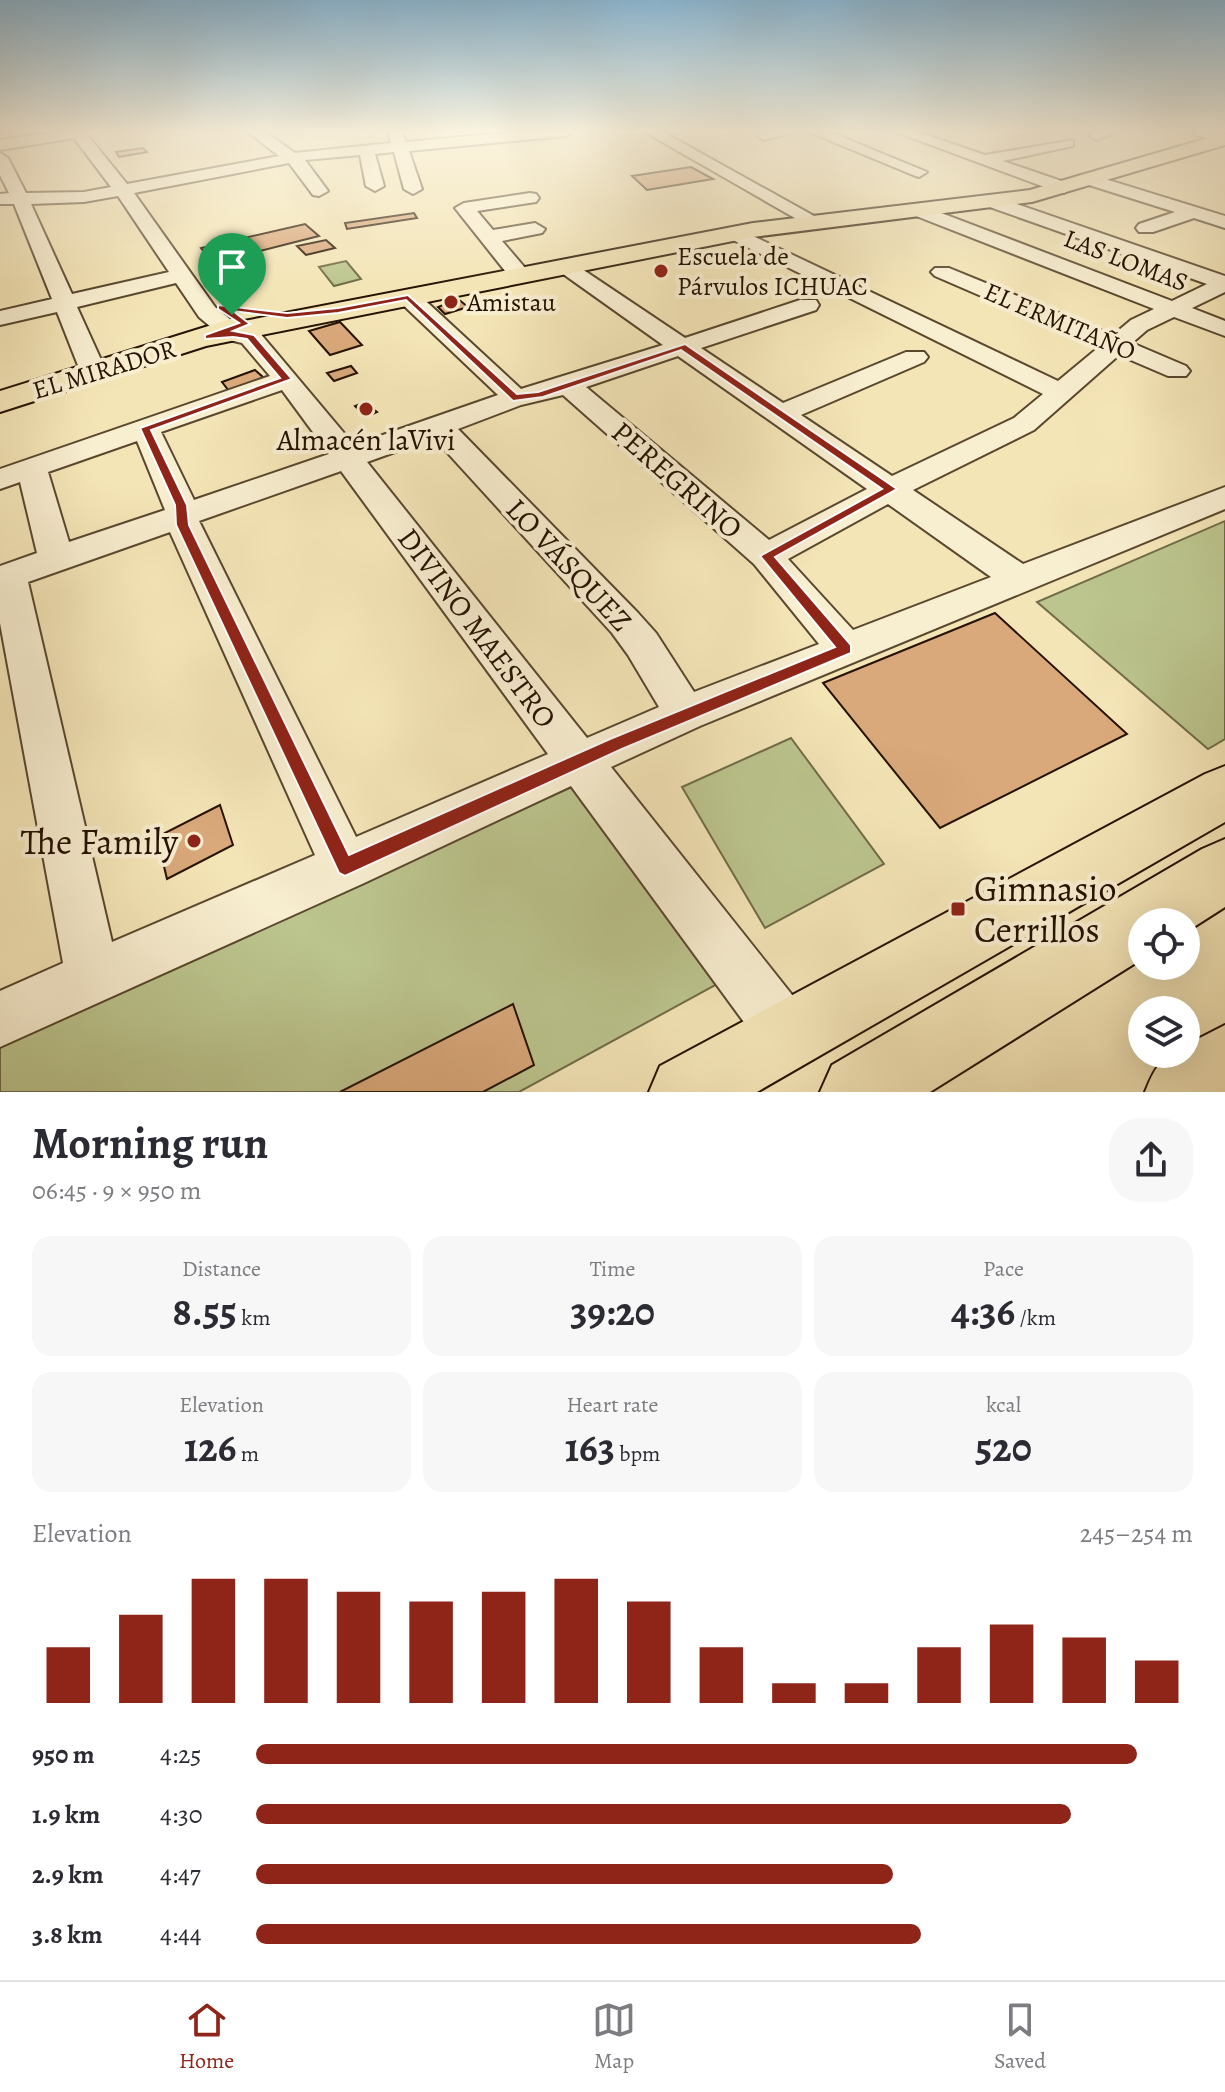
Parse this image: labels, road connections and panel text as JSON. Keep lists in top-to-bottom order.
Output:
{
  "streets": {
    "main road": ["EL MIRADOR"],
    "street": [
      "LAS LOMAS",
      "EL ERMITAÑO",
      "PEREGRINO",
      "LO VÁSQUEZ",
      "DIVINO MAESTRO"
    ]
  },
  "crossings": [
    ["LAS LOMAS", "EL MIRADOR"],
    ["EL MIRADOR", "DIVINO MAESTRO"]
  ],
  "places": {
    "other": [
      "Escuela de Párvulos ICHUAC",
      "Amistau",
      "Almacén laVivi",
      "The Family"
    ],
    "transit": ["Gimnasio Cerrillos"]
  },
  "page": {
    "heading": ["Morning run", "06:45 · 9 × 950 m"],
    "stats": [
      ["Distance", "8.55 km"],
      ["Time", "39:20"],
      ["Pace", "4:36 /km"],
      ["Elevation", "126 m"],
      ["Heart rate", "163 bpm"],
      ["kcal", "520"]
    ],
    "chart": ["Elevation", "245–254 m"],
    "list": [
      {
        "name": "950 m",
        "note": "4:25"
      },
      {
        "name": "1.9 km",
        "note": "4:30"
      },
      {
        "name": "2.9 km",
        "note": "4:47"
      },
      {
        "name": "3.8 km",
        "note": "4:44"
      }
    ],
    "tabs": ["Home", "Map", "Saved"]
  }
}
